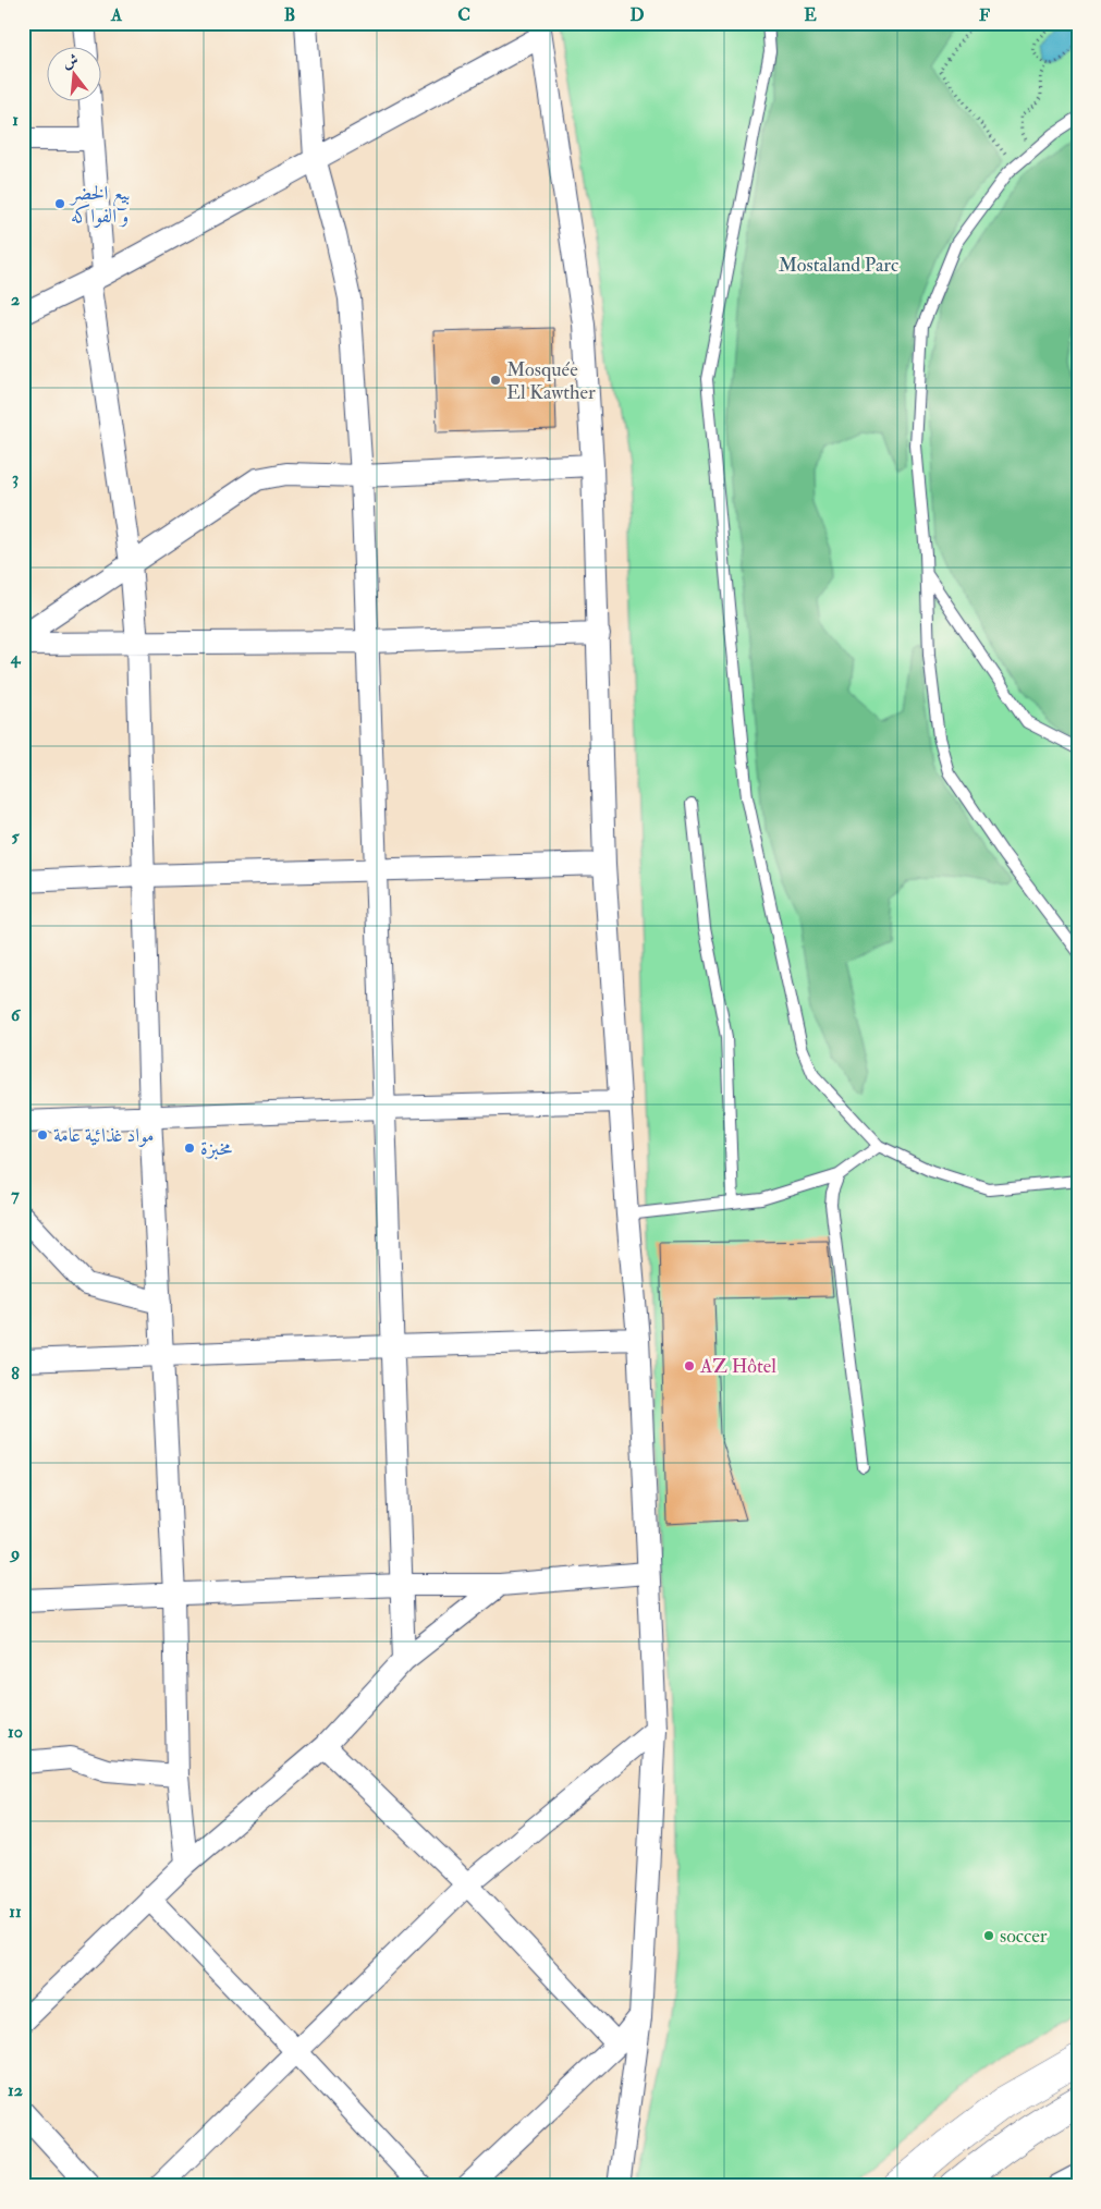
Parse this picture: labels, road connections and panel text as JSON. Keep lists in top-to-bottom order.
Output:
{
  "parks": ["Mostaland Parc"],
  "places": [
    "بيع الخضر و الفواكه",
    "Mosquée El Kawther",
    "مواد غذائية عامة",
    "مخبزة",
    "AZ Hôtel",
    "soccer"
  ],
  "north": "top",
  "grid": {
    "columns": [
      "A",
      "B",
      "C",
      "D",
      "E",
      "F"
    ],
    "rows": [
      "1",
      "2",
      "3",
      "4",
      "5",
      "6",
      "7",
      "8",
      "9",
      "10",
      "11",
      "12"
    ]
  }
}
